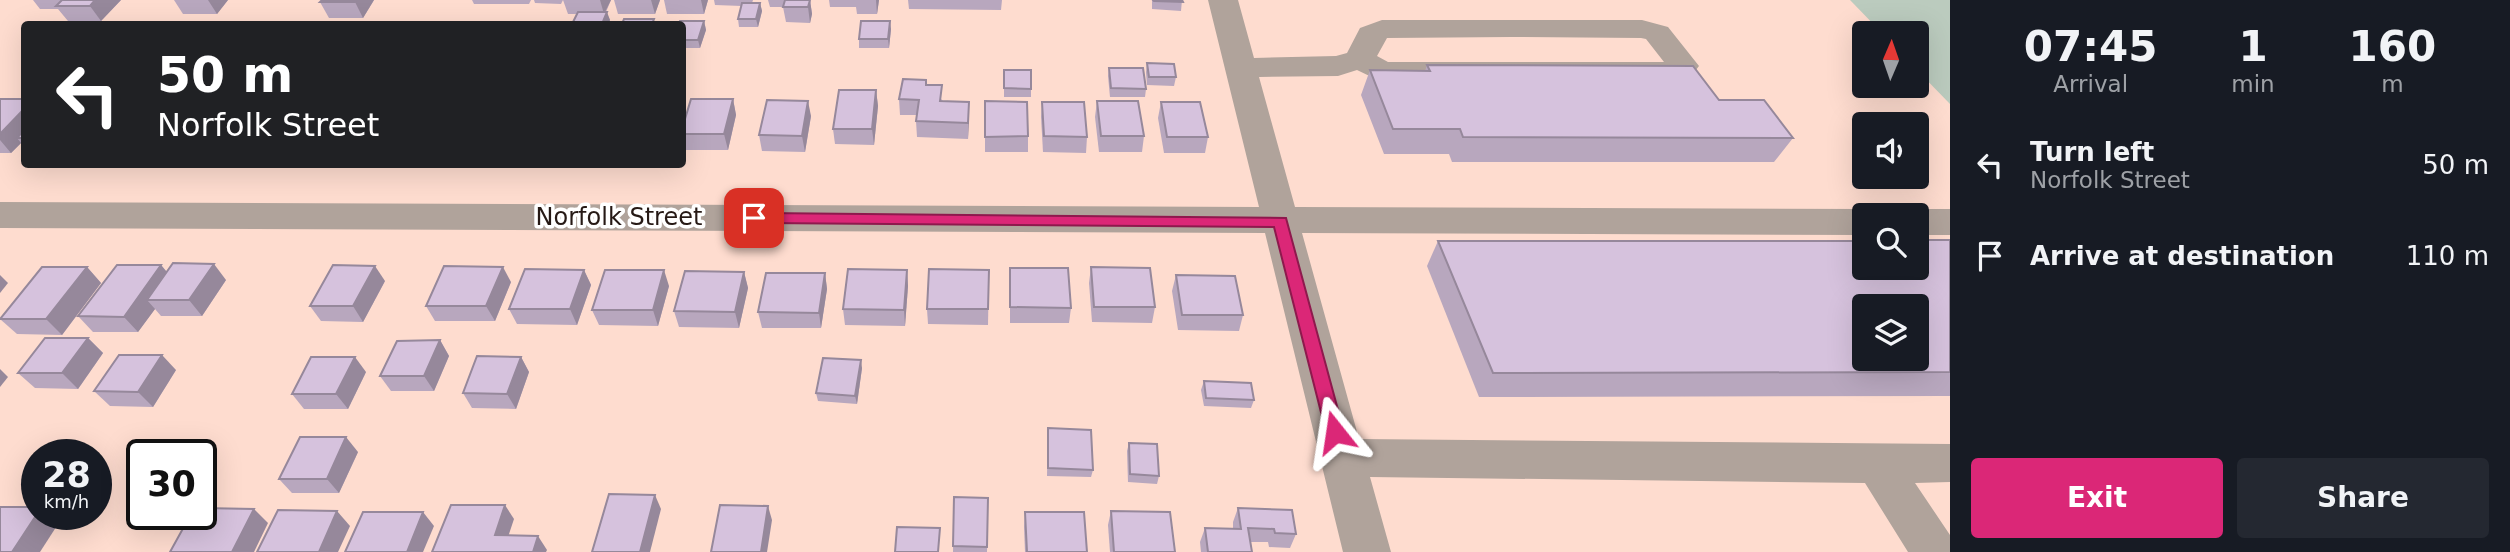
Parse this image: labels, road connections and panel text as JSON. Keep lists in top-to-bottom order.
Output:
{
  "streets": {
    "street": ["Norfolk Street"]
  },
  "north": "top",
  "page": {
    "eta": [
      "07:45",
      "Arrival",
      "1",
      "min",
      "160",
      "m"
    ],
    "turn": ["50 m", "Norfolk Street"],
    "list": [
      {
        "name": "Turn left",
        "note": "Norfolk Street",
        "value": "50 m"
      },
      {
        "name": "Arrive at destination",
        "value": "110 m"
      }
    ],
    "speed": "28 km/h",
    "limit": "30",
    "buttons": ["Exit", "Share"]
  }
}
